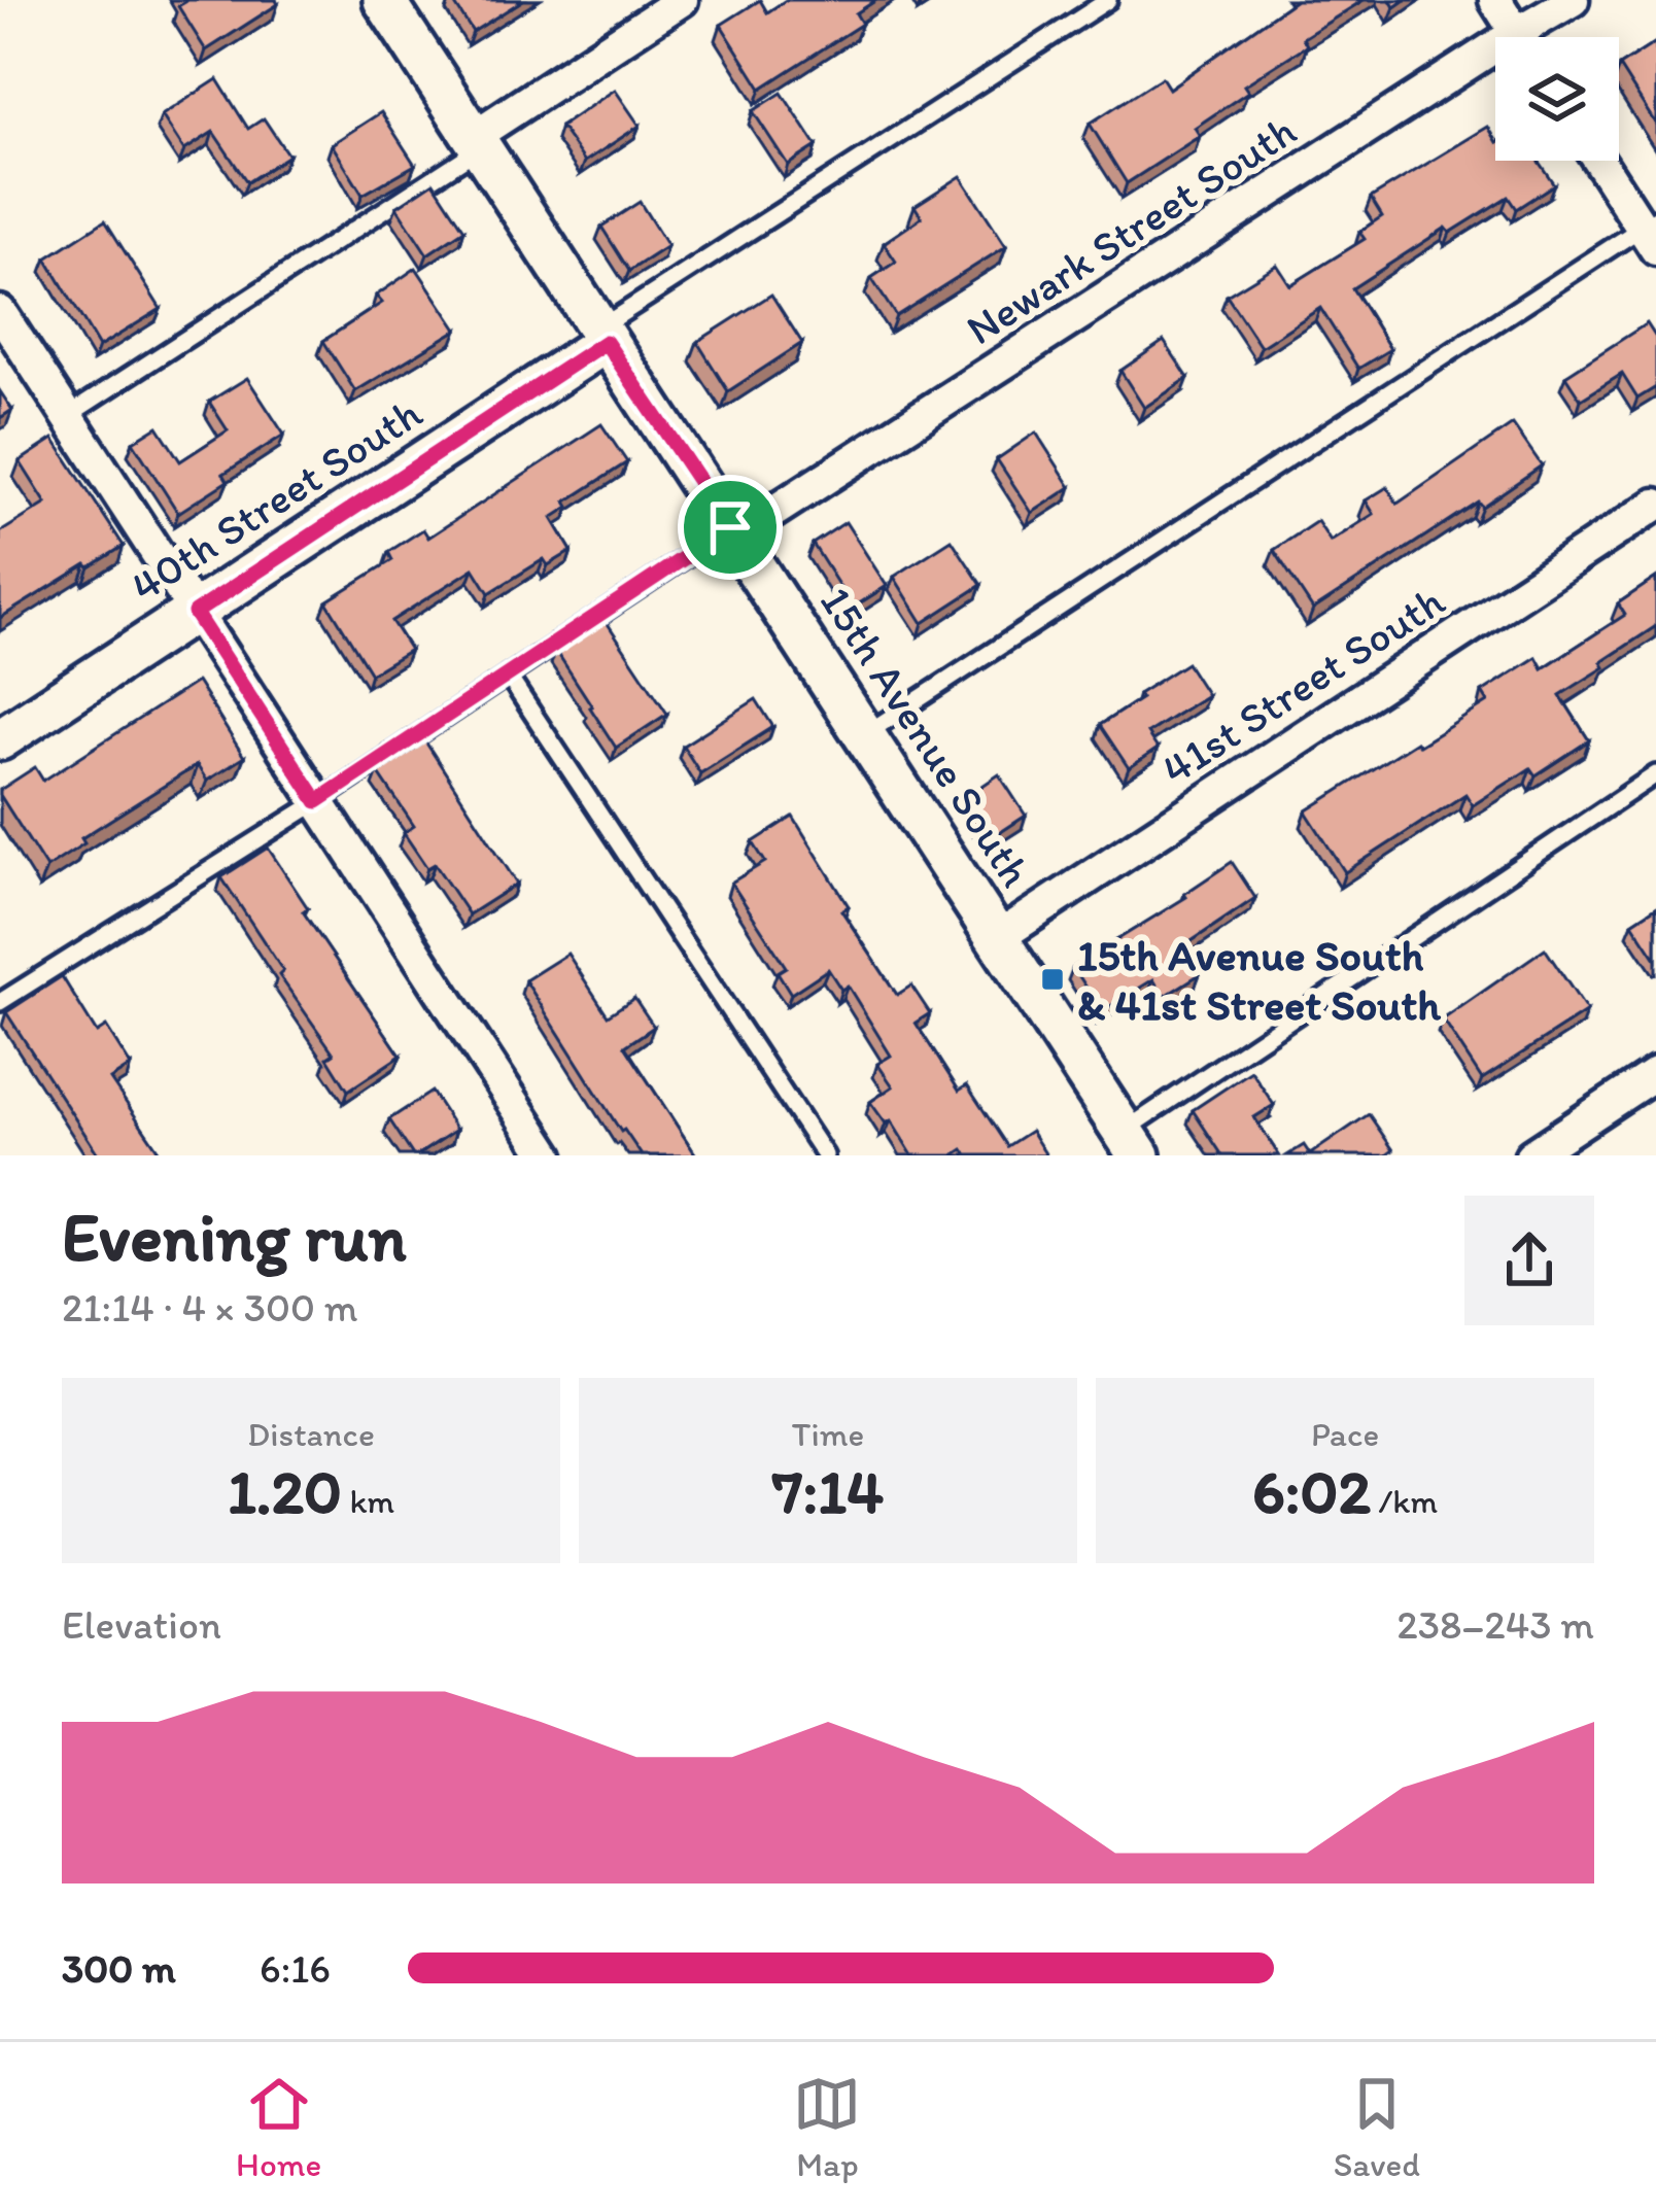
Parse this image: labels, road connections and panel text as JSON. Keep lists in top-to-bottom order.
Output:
{
  "streets": {
    "street": [
      "Newark Street South",
      "40th Street South",
      "41st Street South",
      "15th Avenue South"
    ]
  },
  "crossings": [
    ["Newark Street South", "15th Avenue South"],
    ["40th Street South", "15th Avenue South"],
    ["41st Street South", "15th Avenue South"]
  ],
  "places": {
    "transit": ["15th Avenue South & 41st Street South"]
  },
  "page": {
    "heading": ["Evening run", "21:14 · 4 × 300 m"],
    "stats": [
      ["Distance", "1.20 km"],
      ["Time", "7:14"],
      ["Pace", "6:02 /km"]
    ],
    "chart": ["Elevation", "238–243 m"],
    "list": [
      {
        "name": "300 m",
        "note": "6:16"
      }
    ],
    "tabs": ["Home", "Map", "Saved"]
  }
}
